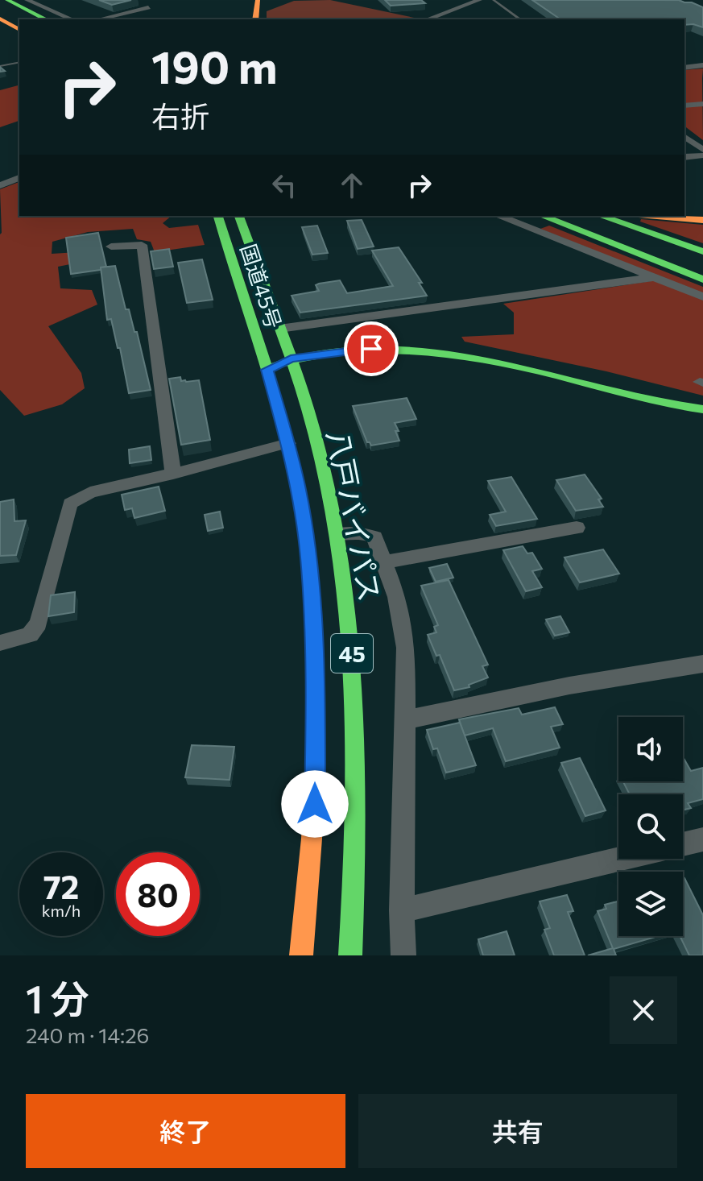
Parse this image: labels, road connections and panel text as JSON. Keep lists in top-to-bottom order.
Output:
{
  "streets": {
    "main road": ["国道45号", "八戸バイパス", "45"]
  },
  "crossings": [
    ["国道45号", "八戸バイパス"]
  ],
  "page": {
    "turn": ["190 m", "右折"],
    "speed": "72 km/h",
    "limit": "80",
    "heading": ["1 分", "240 m · 14:26"],
    "buttons": ["終了", "共有"]
  }
}
